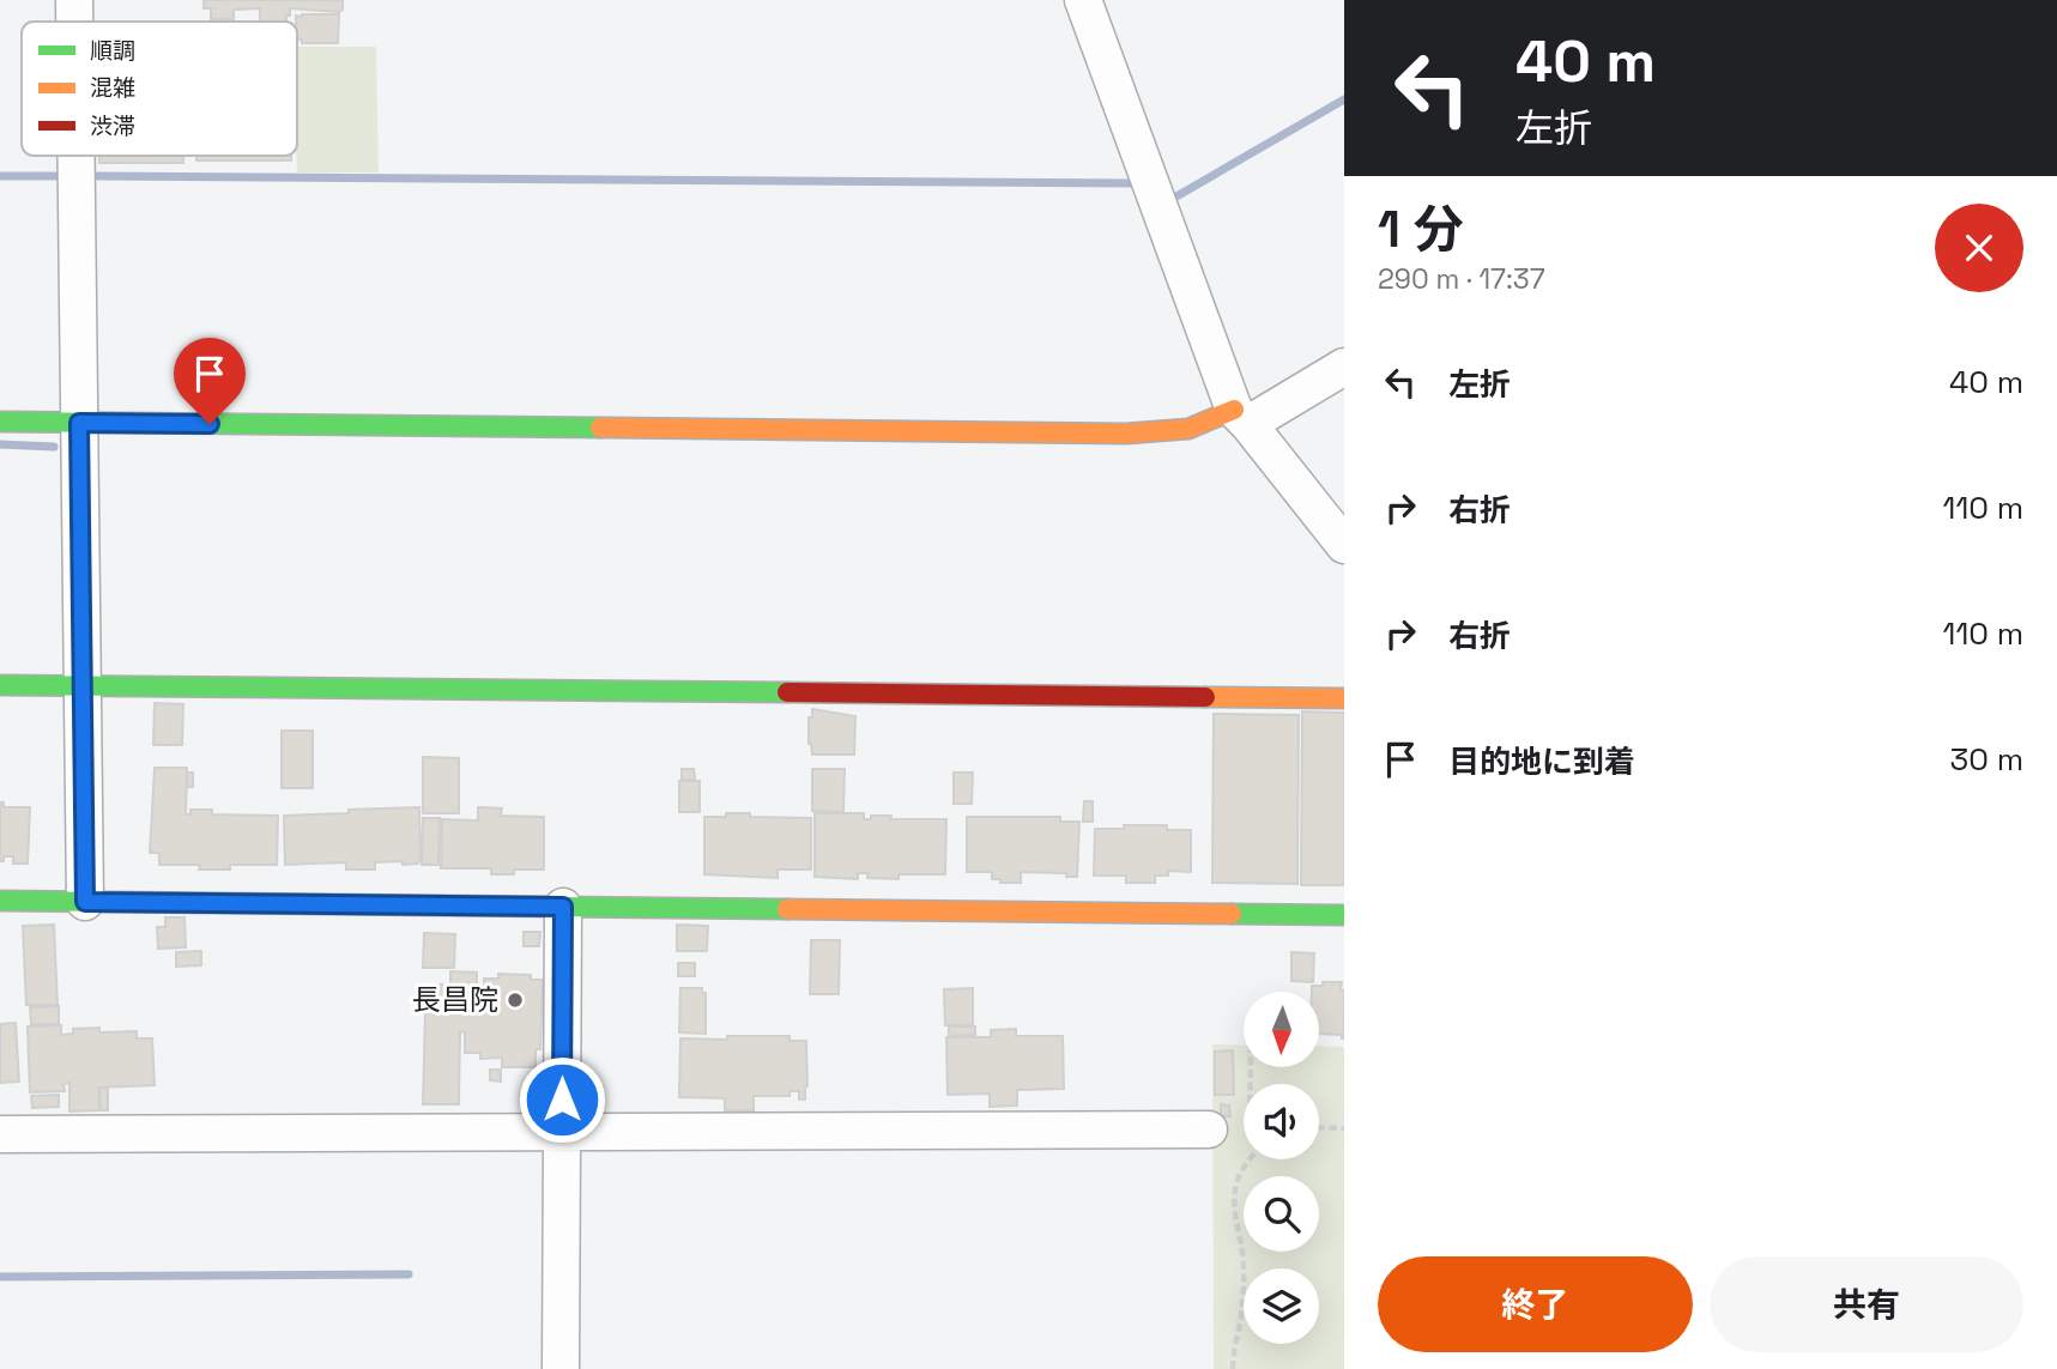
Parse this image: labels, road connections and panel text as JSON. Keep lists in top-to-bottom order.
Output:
{
  "places": ["長昌院"],
  "legend": ["順調", "混雑", "渋滞"],
  "north": "bottom",
  "page": {
    "turn": ["40 m", "左折"],
    "heading": ["1 分", "290 m · 17:37"],
    "list": [
      {
        "name": "左折",
        "value": "40 m"
      },
      {
        "name": "右折",
        "value": "110 m"
      },
      {
        "name": "右折",
        "value": "110 m"
      },
      {
        "name": "目的地に到着",
        "value": "30 m"
      }
    ],
    "buttons": ["終了", "共有"]
  }
}
